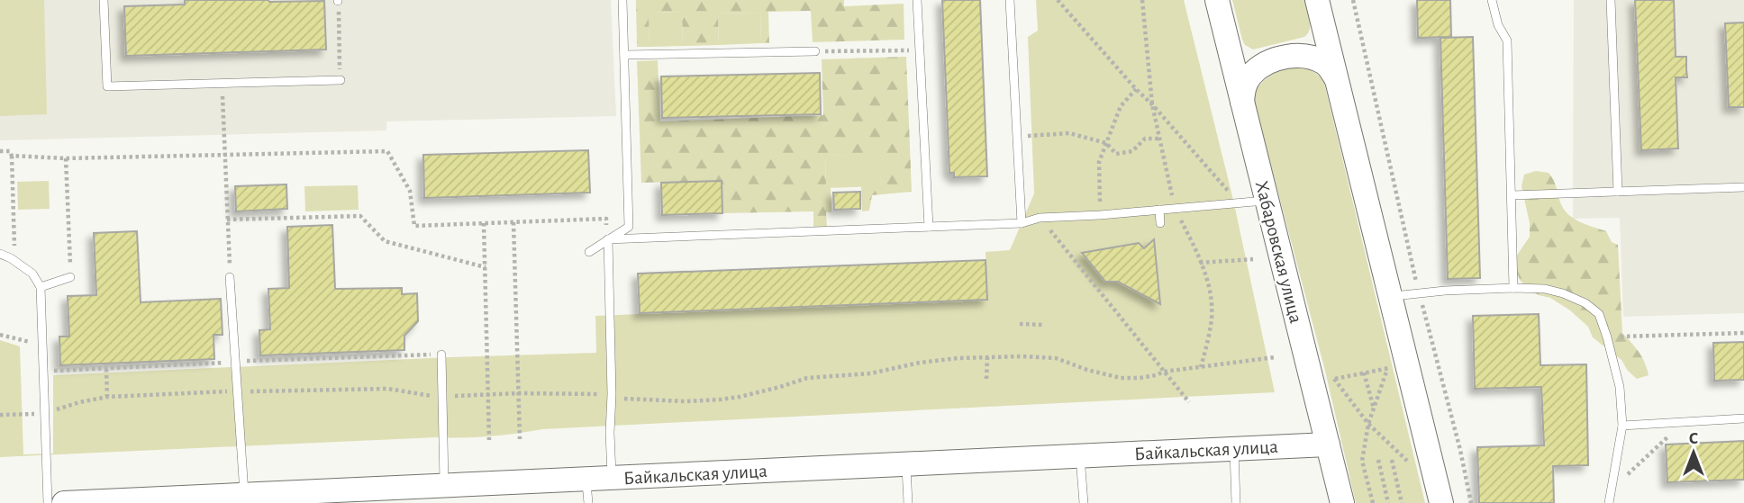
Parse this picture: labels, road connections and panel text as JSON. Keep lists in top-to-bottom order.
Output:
{
  "streets": {
    "street": ["Хабаровская улица", "Байкальская улица"]
  },
  "crossings": [
    ["Хабаровская улица", "Байкальская улица"]
  ],
  "north": "top"
}
